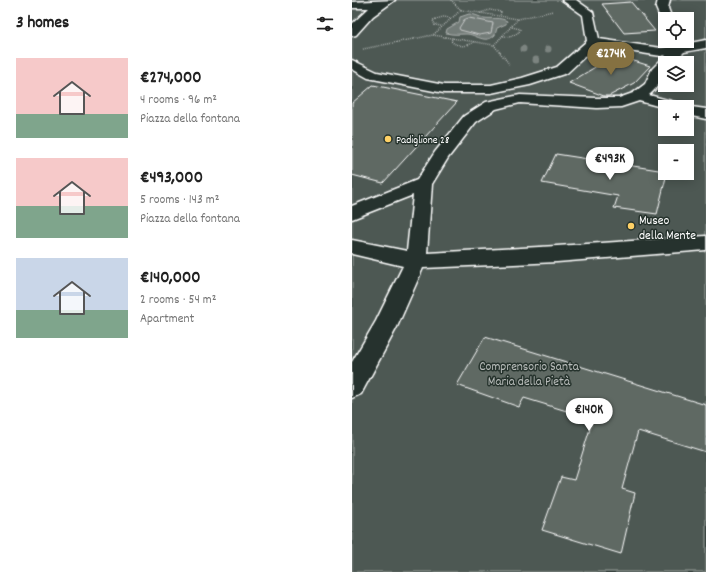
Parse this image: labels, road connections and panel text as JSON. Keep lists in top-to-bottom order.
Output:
{
  "parks": ["Comprensorio Santa Maria della Pietà"],
  "places": ["Padiglione 28", "Museo della Mente"],
  "page": {
    "heading": "3 homes",
    "map_buttons": ["+", "−"],
    "price": ["€274K", "€493K", "€140K"],
    "list": [
      {
        "name": "€274,000",
        "note": "4 rooms · 96 m² · Piazza della fontana"
      },
      {
        "name": "€493,000",
        "note": "5 rooms · 143 m² · Piazza della fontana"
      },
      {
        "name": "€140,000",
        "note": "2 rooms · 54 m² · Apartment"
      }
    ]
  }
}
